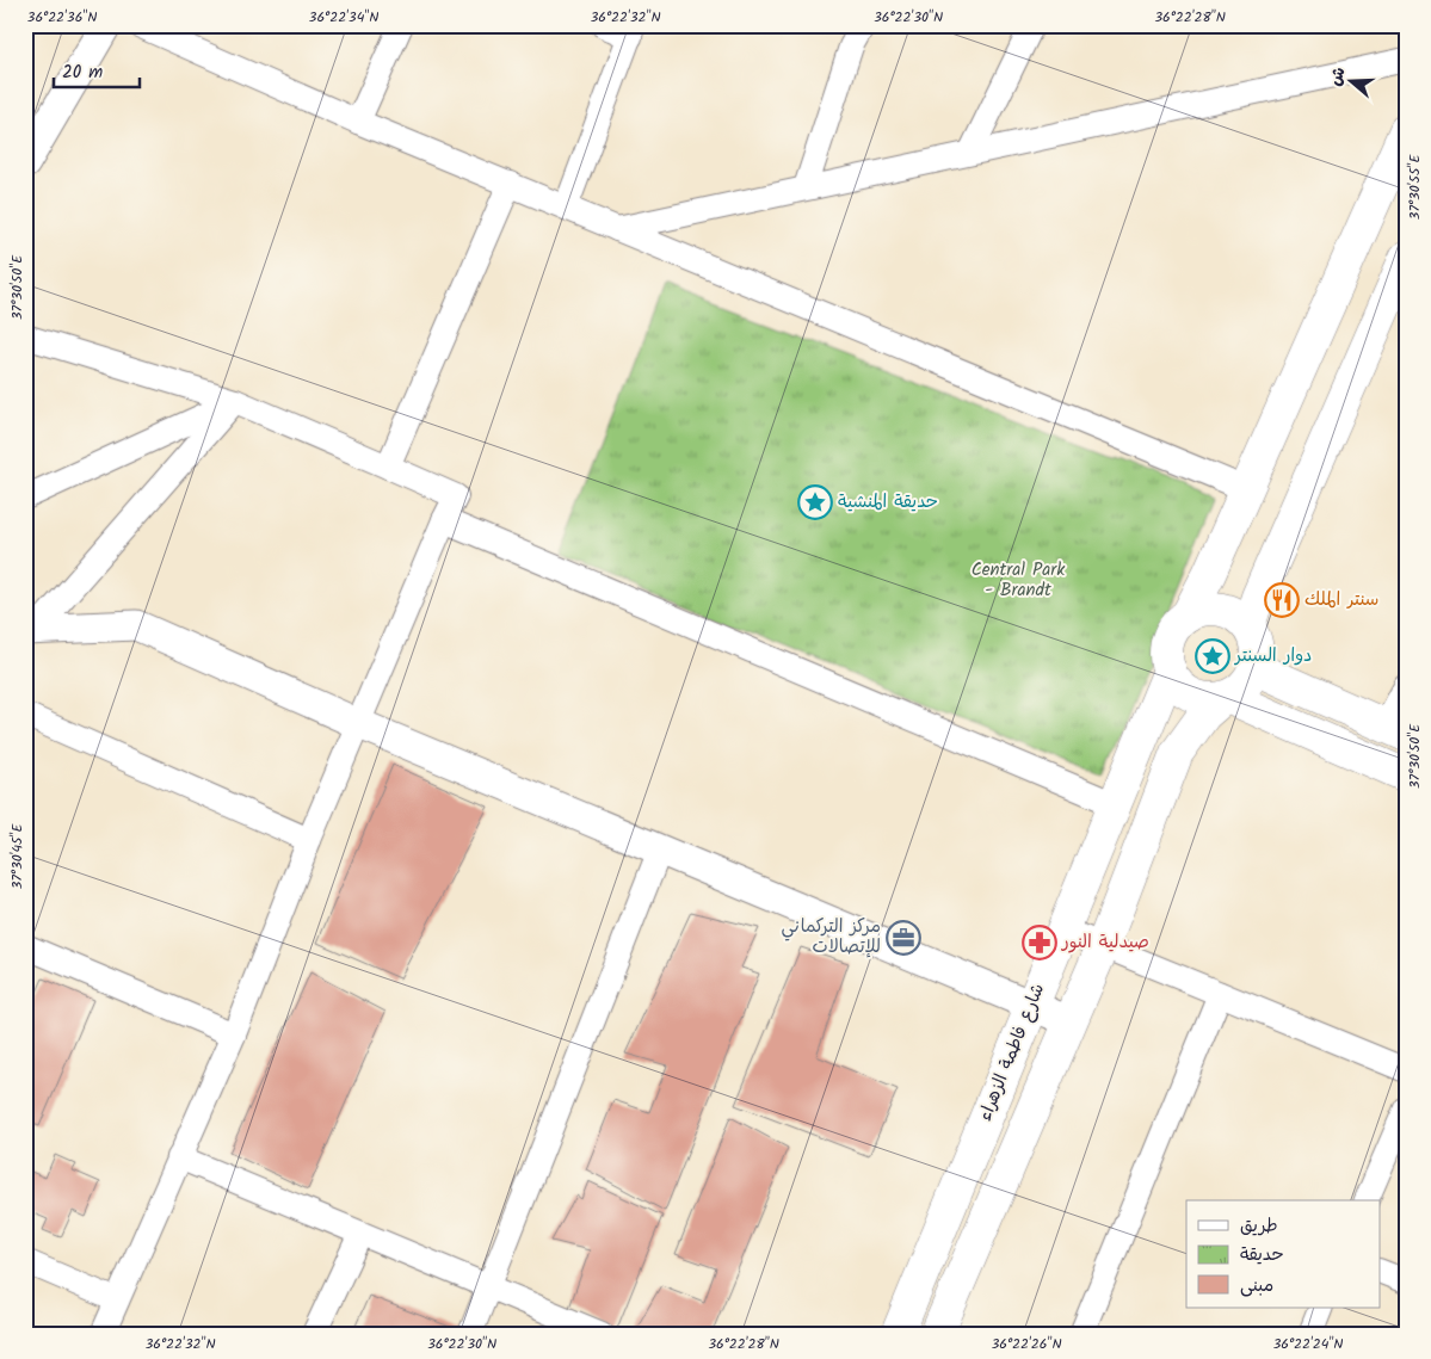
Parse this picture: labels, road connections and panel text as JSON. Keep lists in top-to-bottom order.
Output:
{
  "streets": {
    "main road": ["شارع فاطمة الزهراء"]
  },
  "parks": ["Central Park - Brandt"],
  "places": {
    "place": ["حديقة المنشية", "دوار السنتر"],
    "restaurant": ["سنتر الملك"],
    "office": ["مركز التركماني للإتصالات"],
    "pharmacy": ["صيدلية النور"]
  },
  "legend": ["طريق", "حديقة", "مبنى"],
  "scale_bar": "20 m",
  "north": "left",
  "coordinates": [
    "36°22'36\"N",
    "36°22'34\"N",
    "36°22'32\"N",
    "36°22'30\"N",
    "36°22'28\"N",
    "37°30'55\"E",
    "37°30'50\"E",
    "37°30'45\"E",
    "36°22'26\"N",
    "36°22'24\"N"
  ]
}
